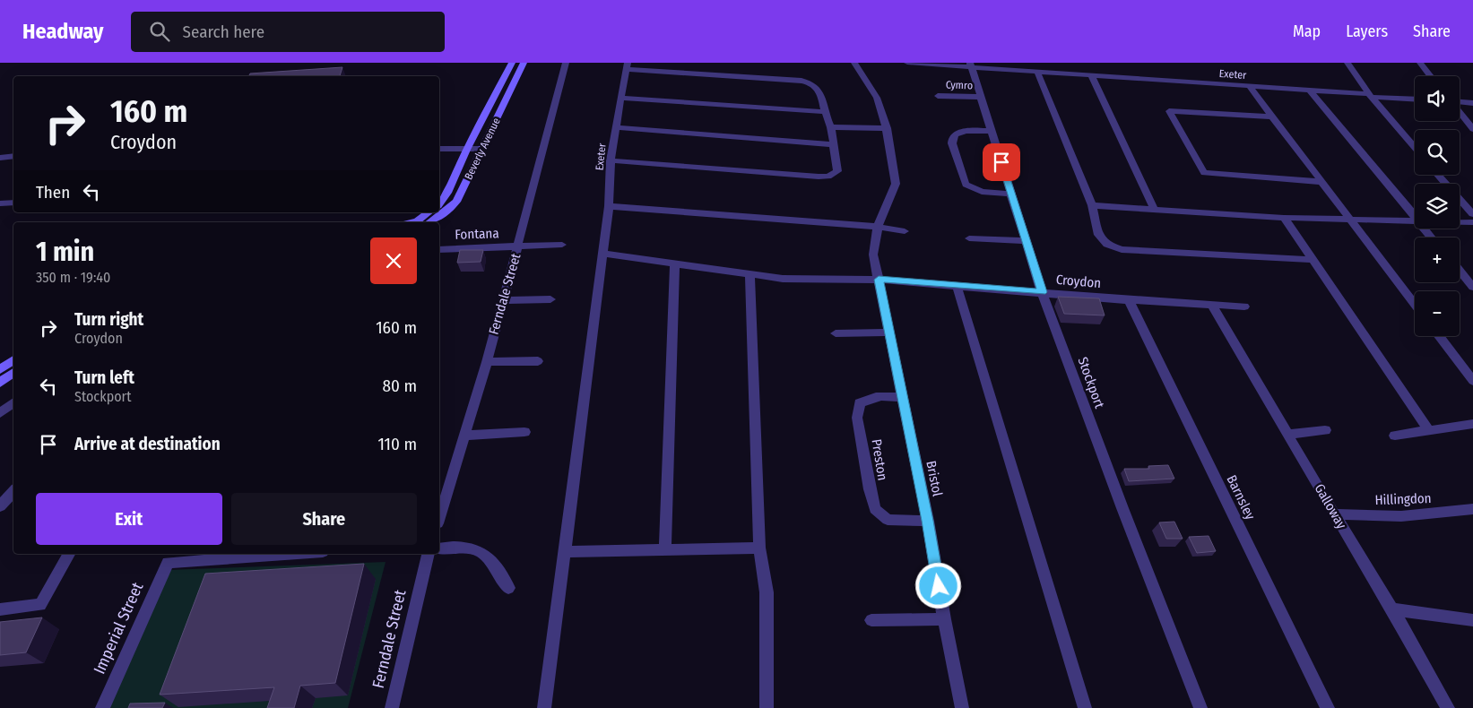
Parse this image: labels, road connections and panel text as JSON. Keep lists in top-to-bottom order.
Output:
{
  "streets": {
    "street": [
      "Exeter",
      "Cymro",
      "Beverly Avenue",
      "Fontana",
      "Croydon",
      "Ferndale Street",
      "Stockport",
      "Preston",
      "Bristol",
      "Barnsley",
      "Hillingdon",
      "Galloway",
      "Imperial Street"
    ]
  },
  "crossings": [
    ["Exeter", "Croydon"],
    ["Exeter", "Stockport"],
    ["Cymro", "Stockport"],
    ["Fontana", "Ferndale Street"],
    ["Croydon", "Stockport"],
    ["Croydon", "Bristol"],
    ["Croydon", "Barnsley"],
    ["Croydon", "Galloway"],
    ["Preston", "Bristol"],
    ["Hillingdon", "Galloway"]
  ],
  "page": {
    "header": "Headway",
    "search": "Search here",
    "nav": ["Map", "Layers", "Share"],
    "map_buttons": ["+", "−"],
    "turn": ["160 m", "Croydon"],
    "then": "Then",
    "heading": ["1 min", "350 m · 19:40"],
    "list": [
      {
        "name": "Turn right",
        "note": "Croydon",
        "value": "160 m"
      },
      {
        "name": "Turn left",
        "note": "Stockport",
        "value": "80 m"
      },
      {
        "name": "Arrive at destination",
        "value": "110 m"
      }
    ],
    "buttons": ["Exit", "Share"]
  }
}
